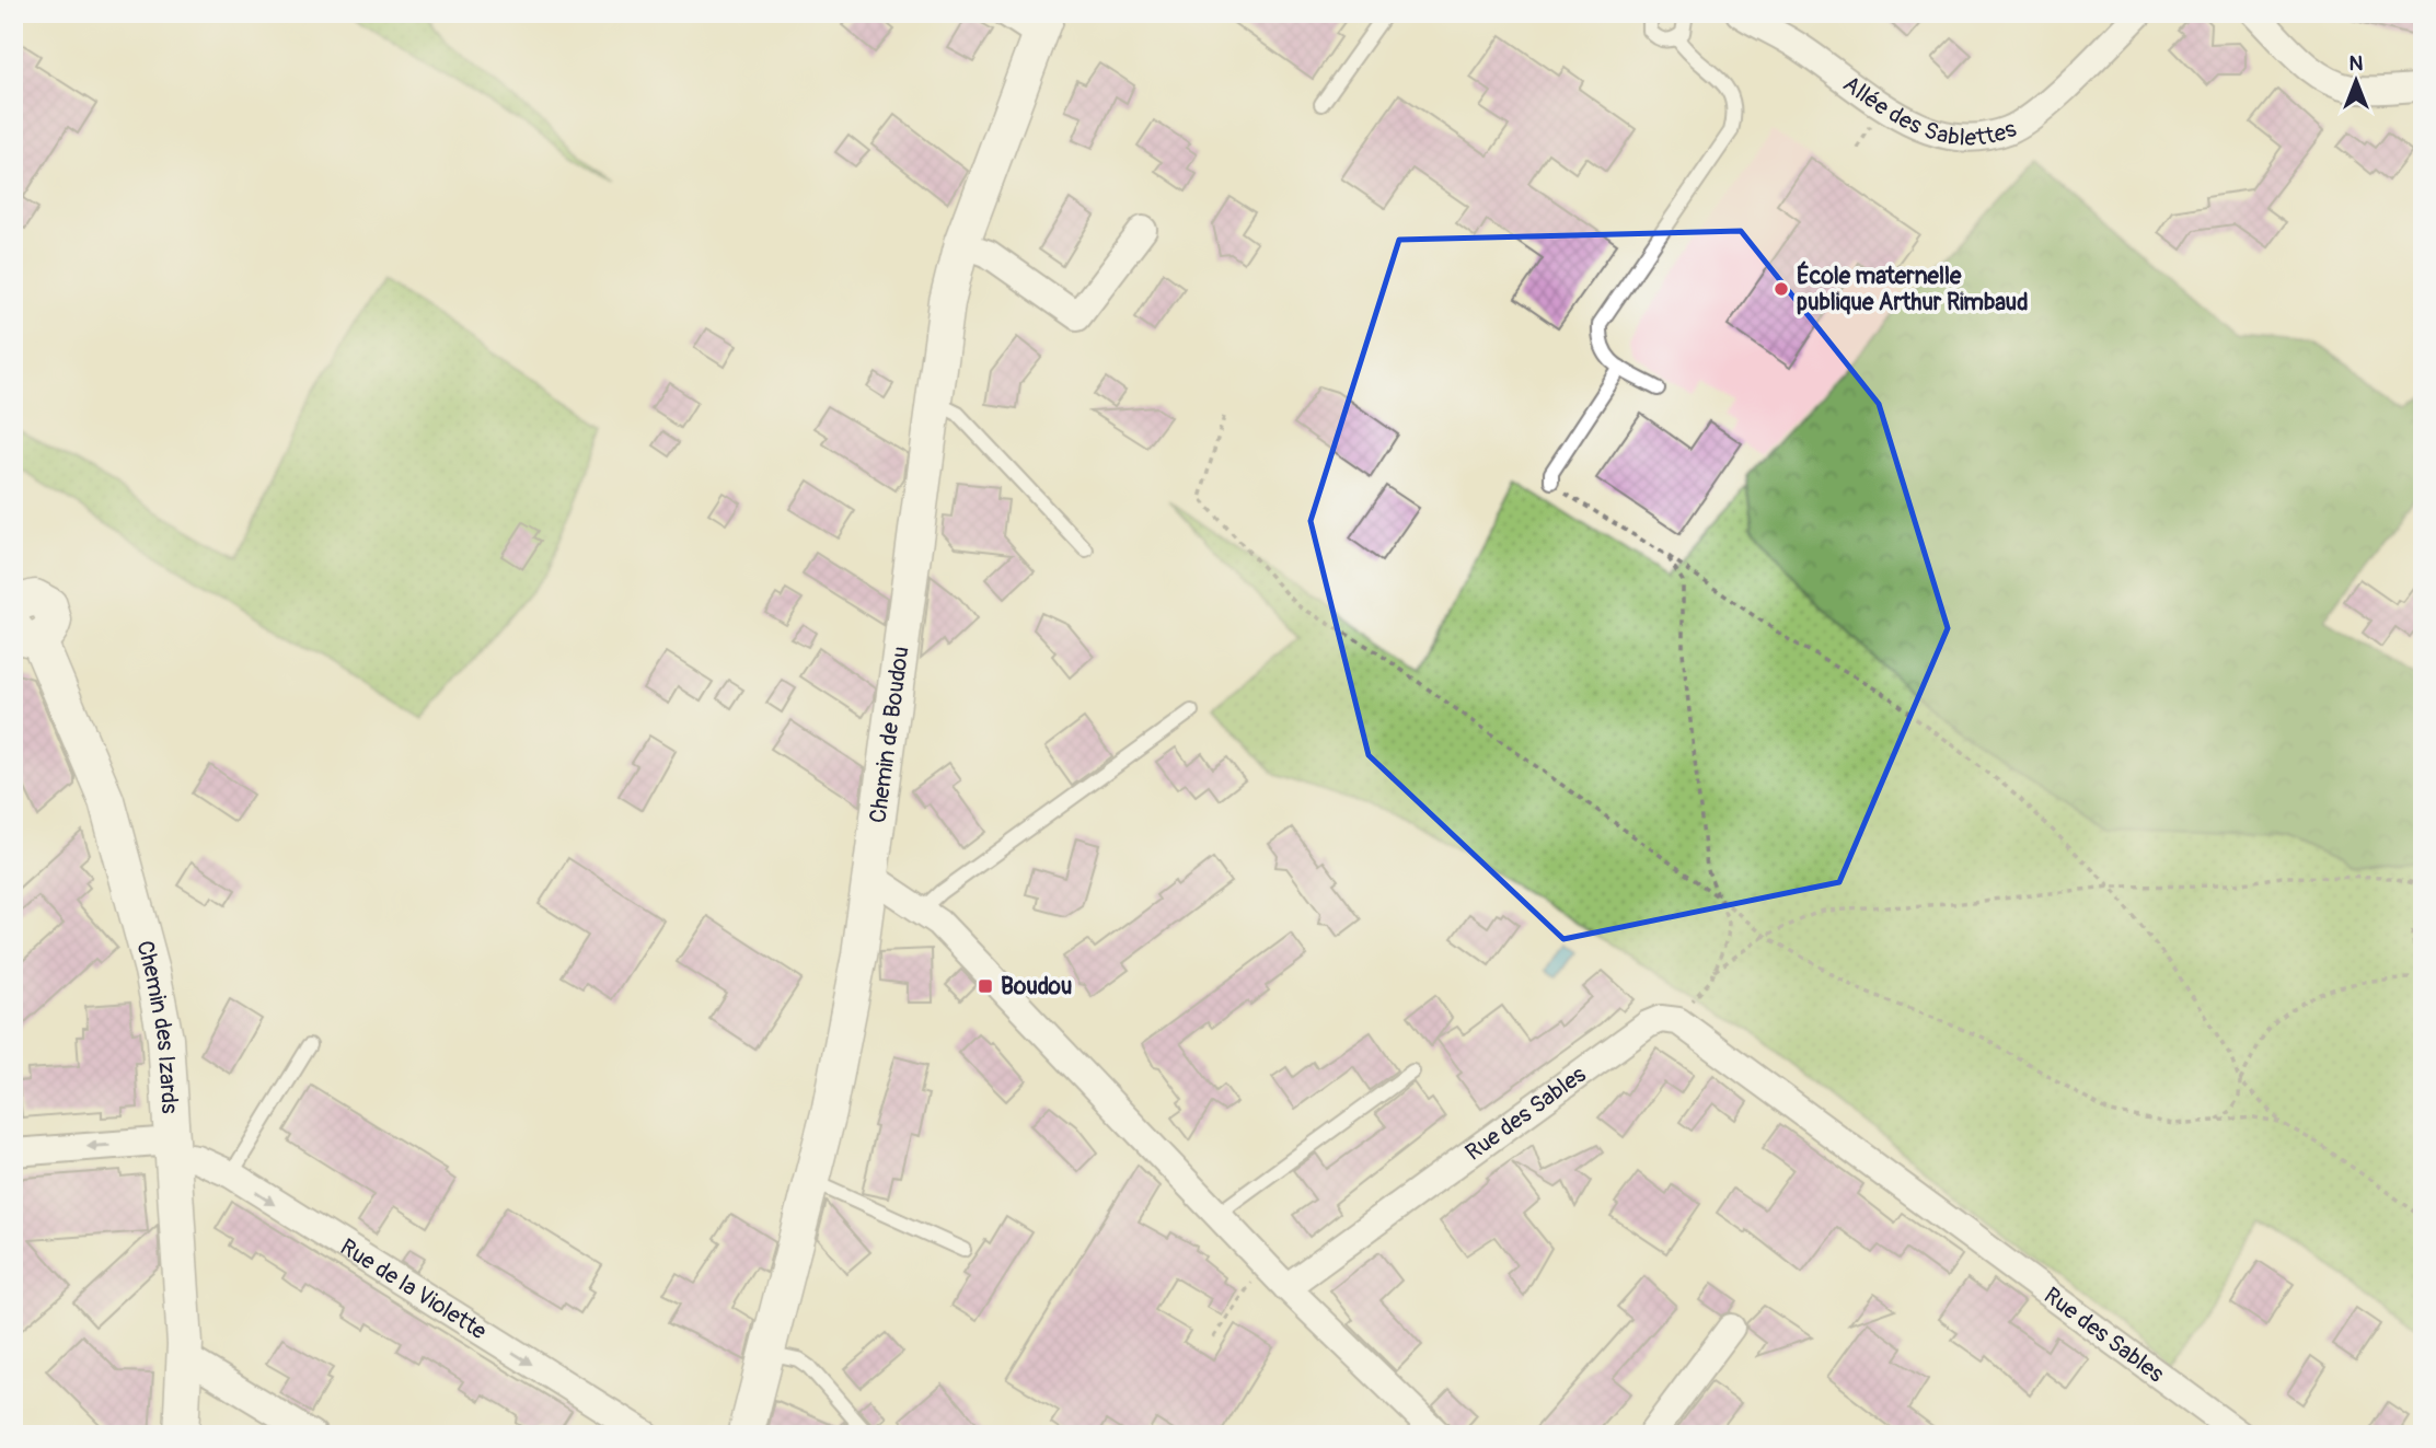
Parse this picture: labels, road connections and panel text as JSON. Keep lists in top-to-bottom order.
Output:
{
  "streets": {
    "street": [
      "Allée des Sablettes",
      "Chemin de Boudou",
      "Chemin des Izards",
      "Rue des Sables",
      "Rue de la Violette"
    ]
  },
  "crossings": [
    ["Chemin des Izards", "Rue de la Violette"]
  ],
  "places": {
    "other": ["École maternelle publique Arthur Rimbaud"],
    "transit": ["Boudou"]
  },
  "north": "top"
}
